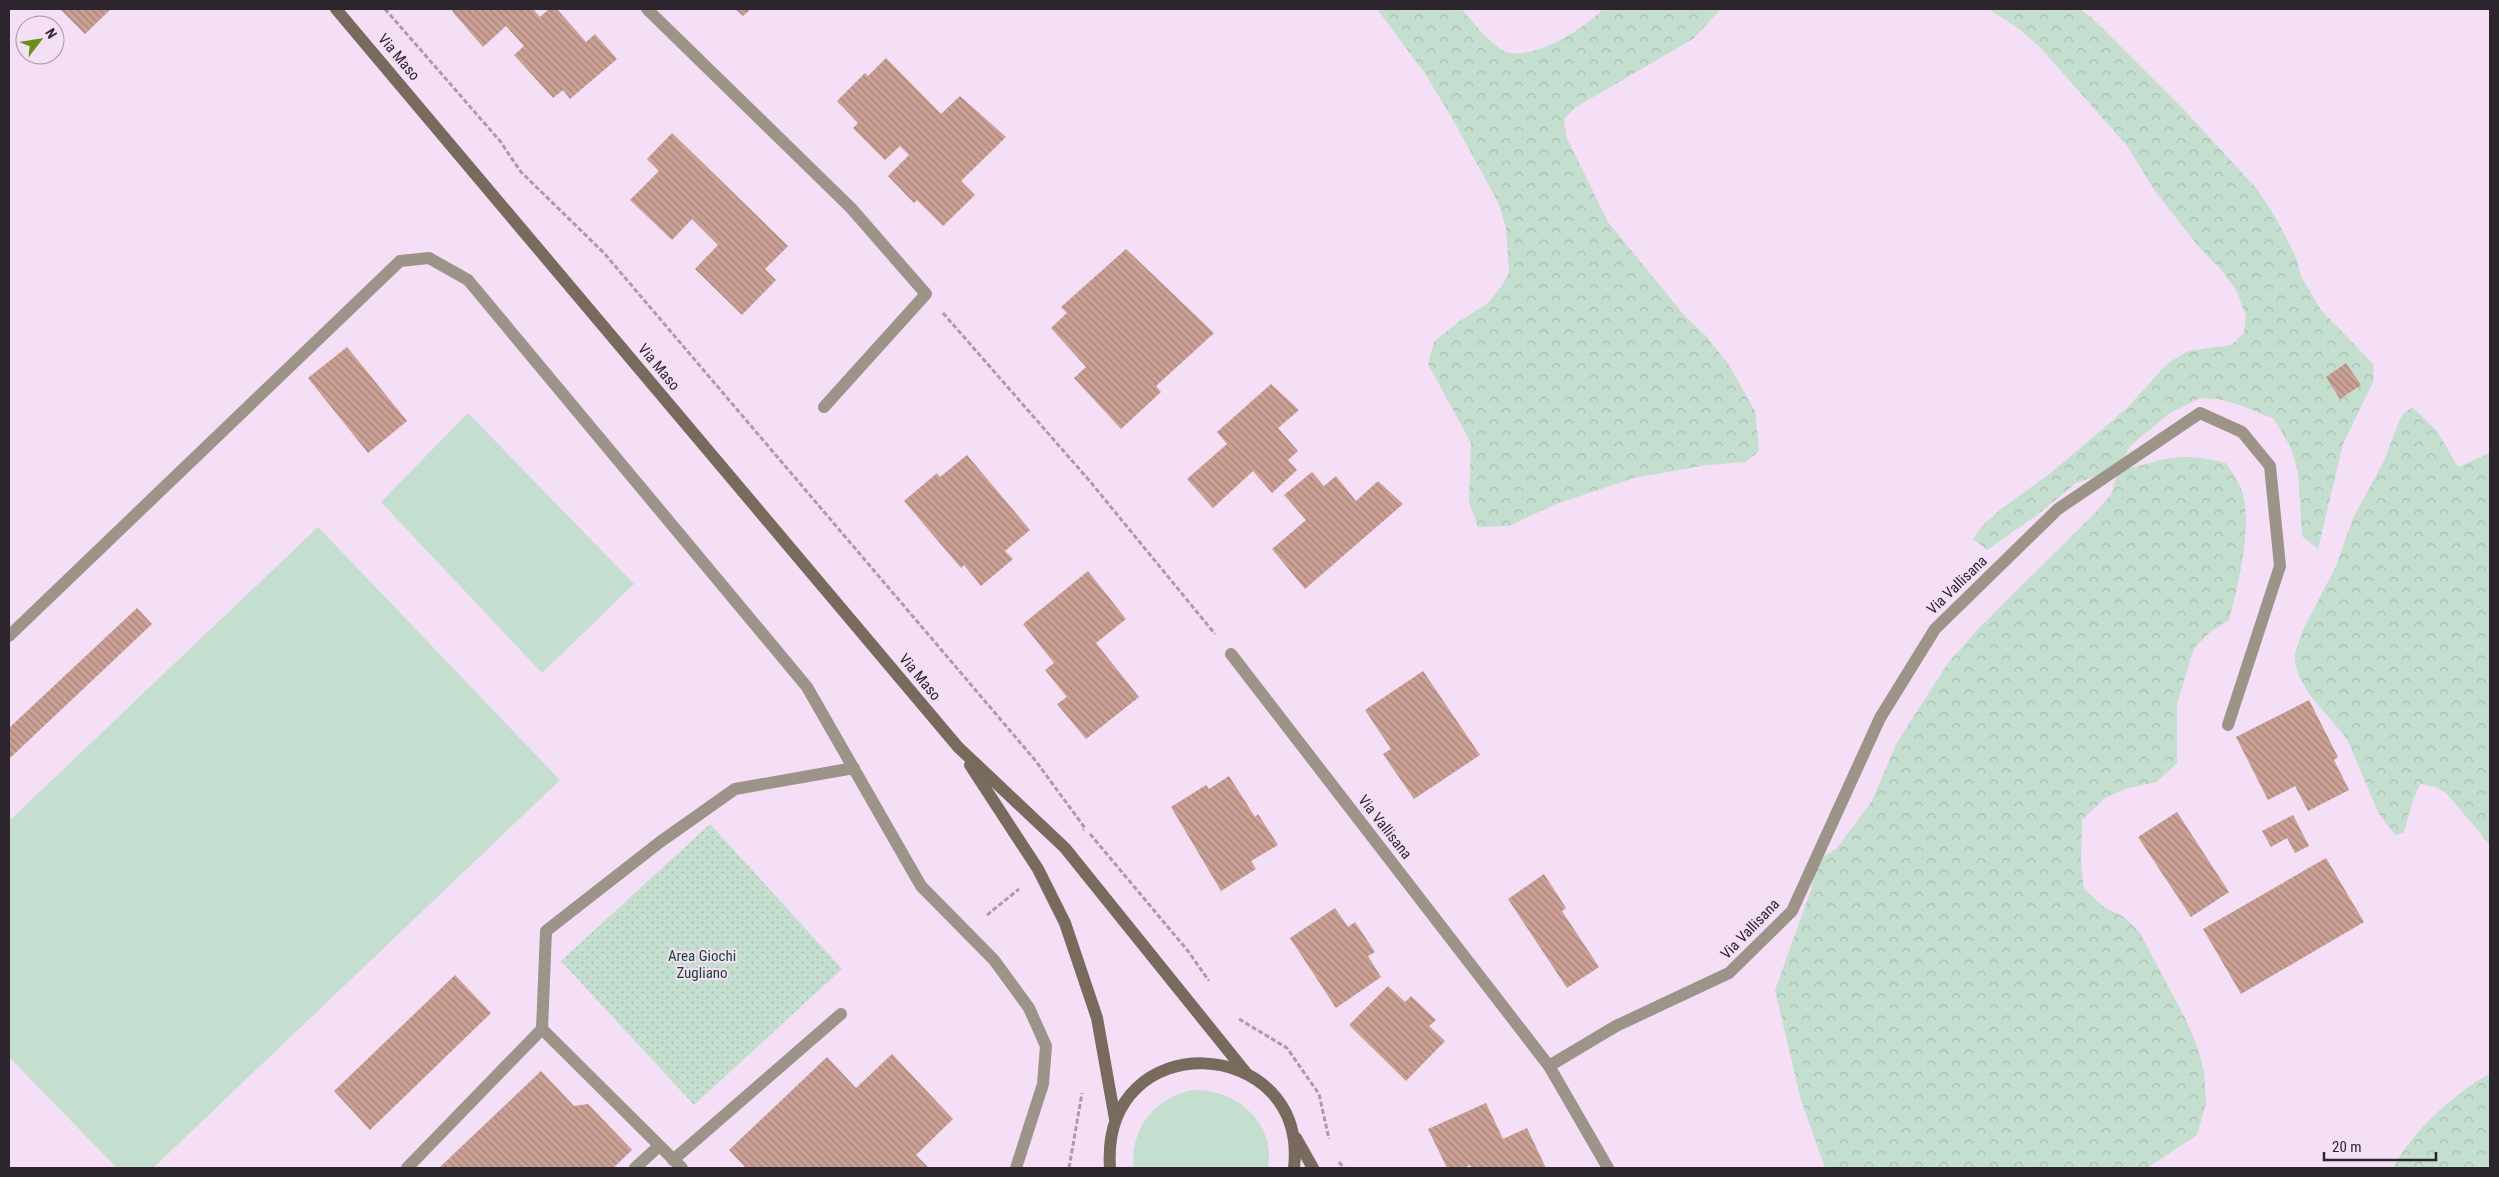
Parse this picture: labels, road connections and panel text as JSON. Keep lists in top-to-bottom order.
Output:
{
  "streets": {
    "main road": ["Via Maso"],
    "street": ["Via Vallisana"]
  },
  "parks": ["Area Giochi Zugliano"],
  "scale_bar": "20 m",
  "north": "top right"
}
